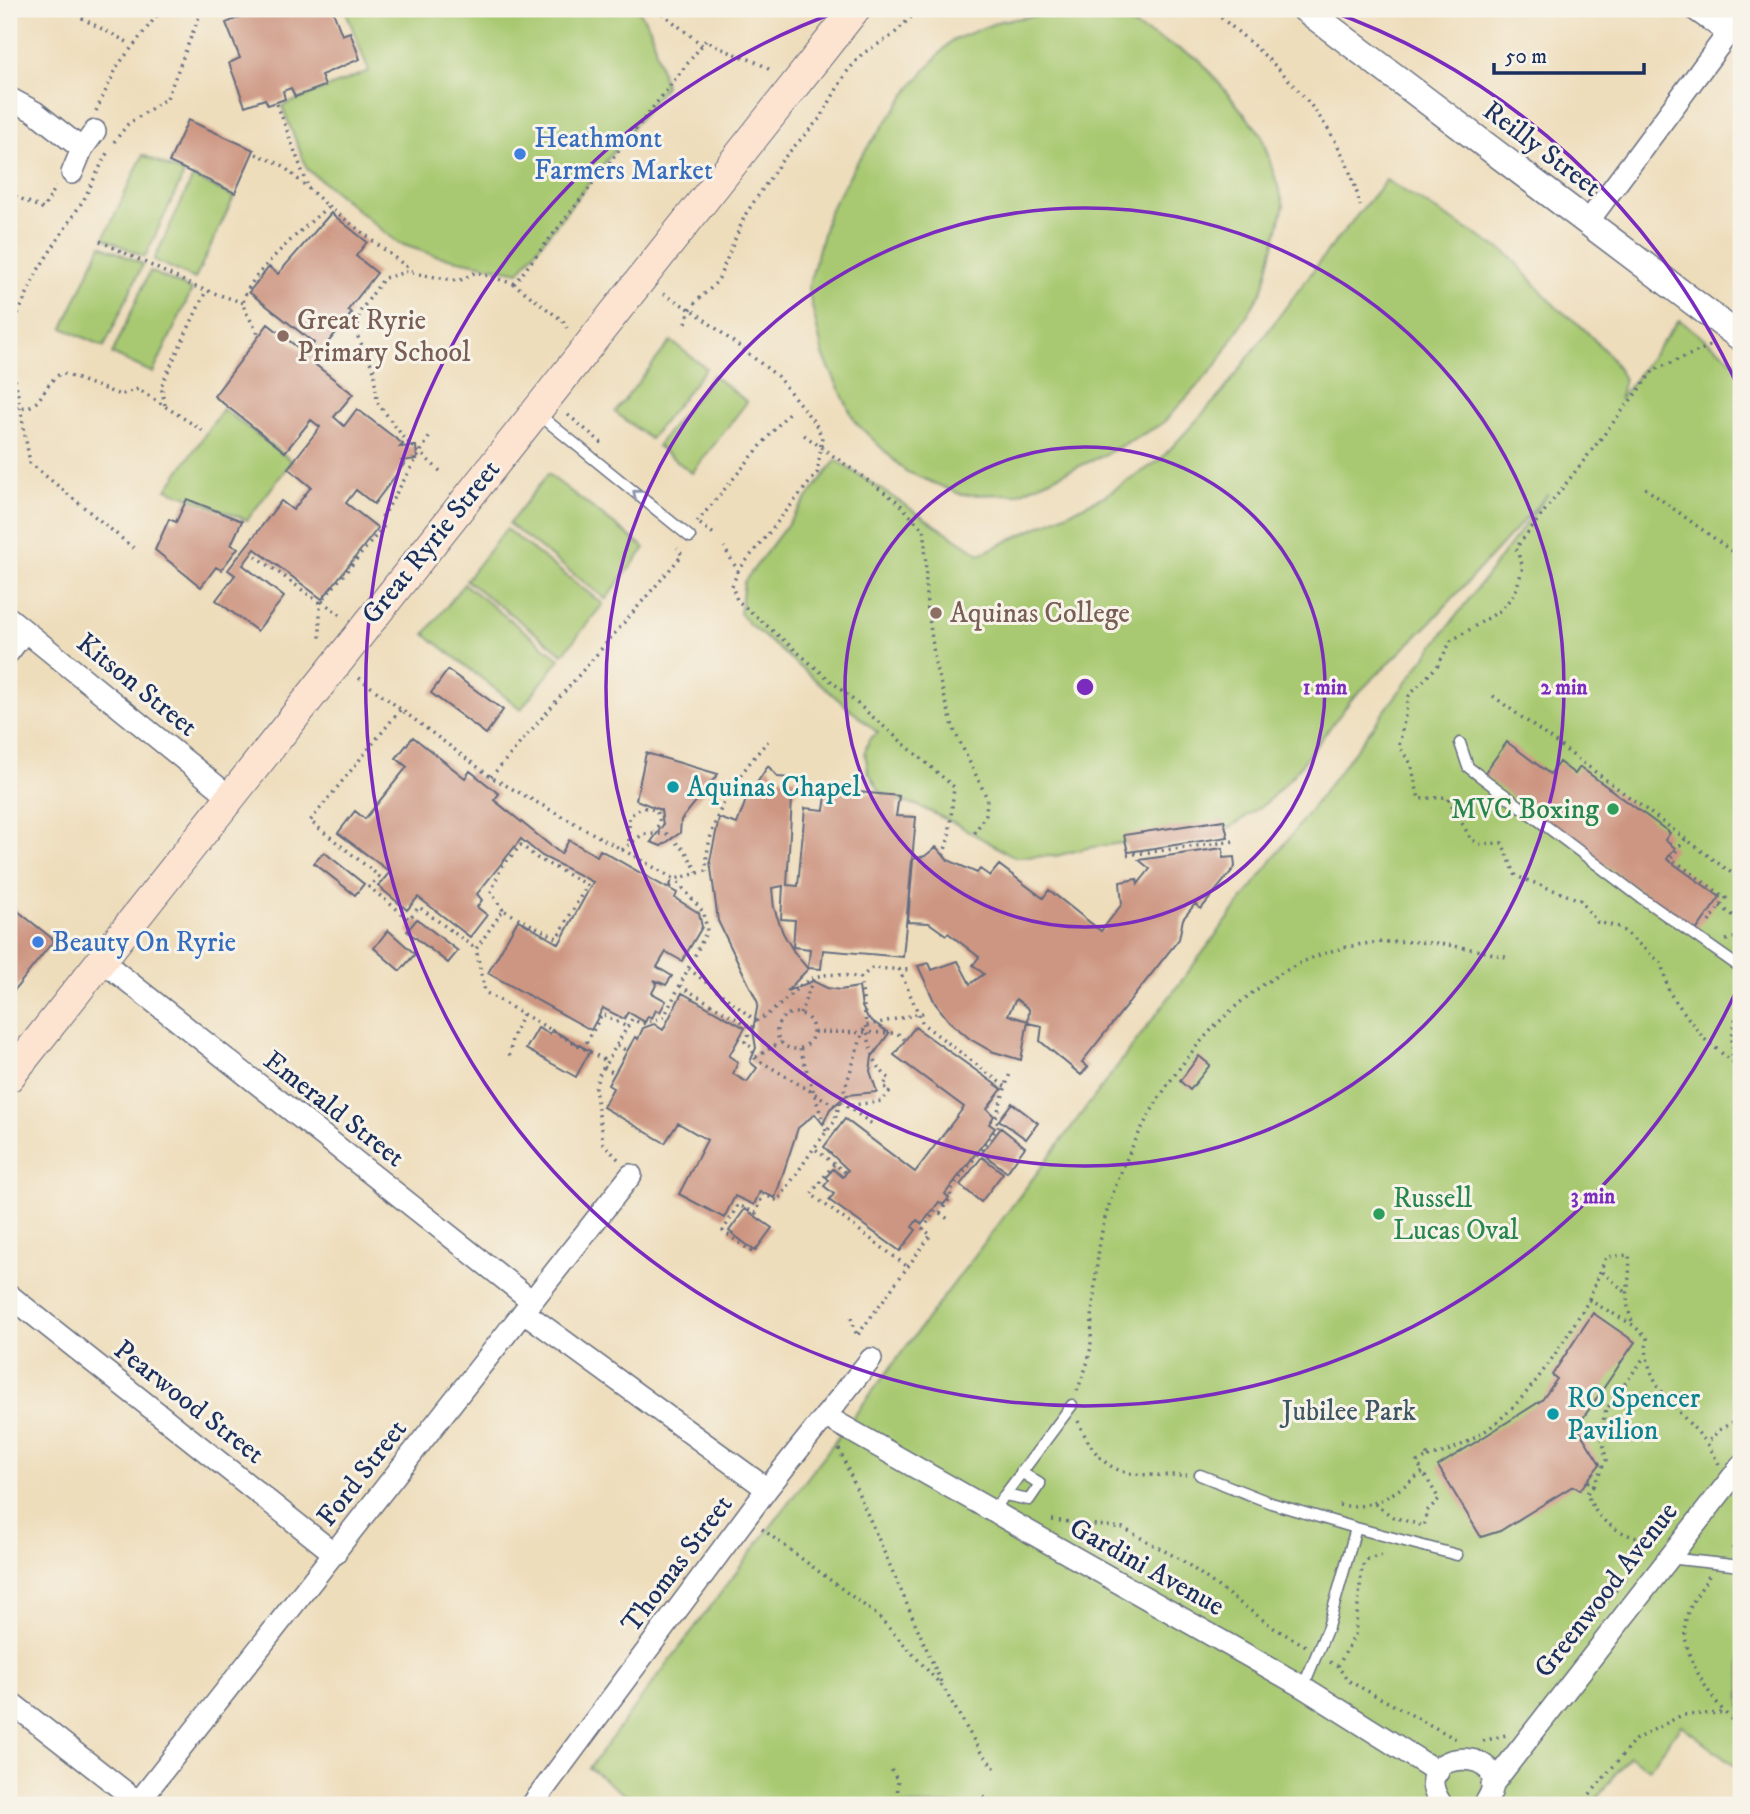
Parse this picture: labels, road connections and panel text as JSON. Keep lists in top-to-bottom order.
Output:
{
  "streets": {
    "main road": ["Great Ryrie Street"],
    "street": [
      "Reilly Street",
      "Kitson Street",
      "Emerald Street",
      "Pearwood Street",
      "Ford Street",
      "Thomas Street",
      "Gardini Avenue",
      "Greenwood Avenue"
    ]
  },
  "crossings": [
    ["Great Ryrie Street", "Kitson Street"],
    ["Great Ryrie Street", "Emerald Street"],
    ["Emerald Street", "Ford Street"],
    ["Emerald Street", "Thomas Street"],
    ["Pearwood Street", "Ford Street"],
    ["Thomas Street", "Gardini Avenue"]
  ],
  "parks": ["Jubilee Park"],
  "places": [
    "Heathmont Farmers Market",
    "Great Ryrie Primary School",
    "Aquinas College",
    "Aquinas Chapel",
    "MVC Boxing",
    "Beauty On Ryrie",
    "Russell Lucas Oval",
    "RO Spencer Pavilion"
  ],
  "scale_bar": "50 m",
  "rings": ["1 min", "2 min", "3 min"]
}
